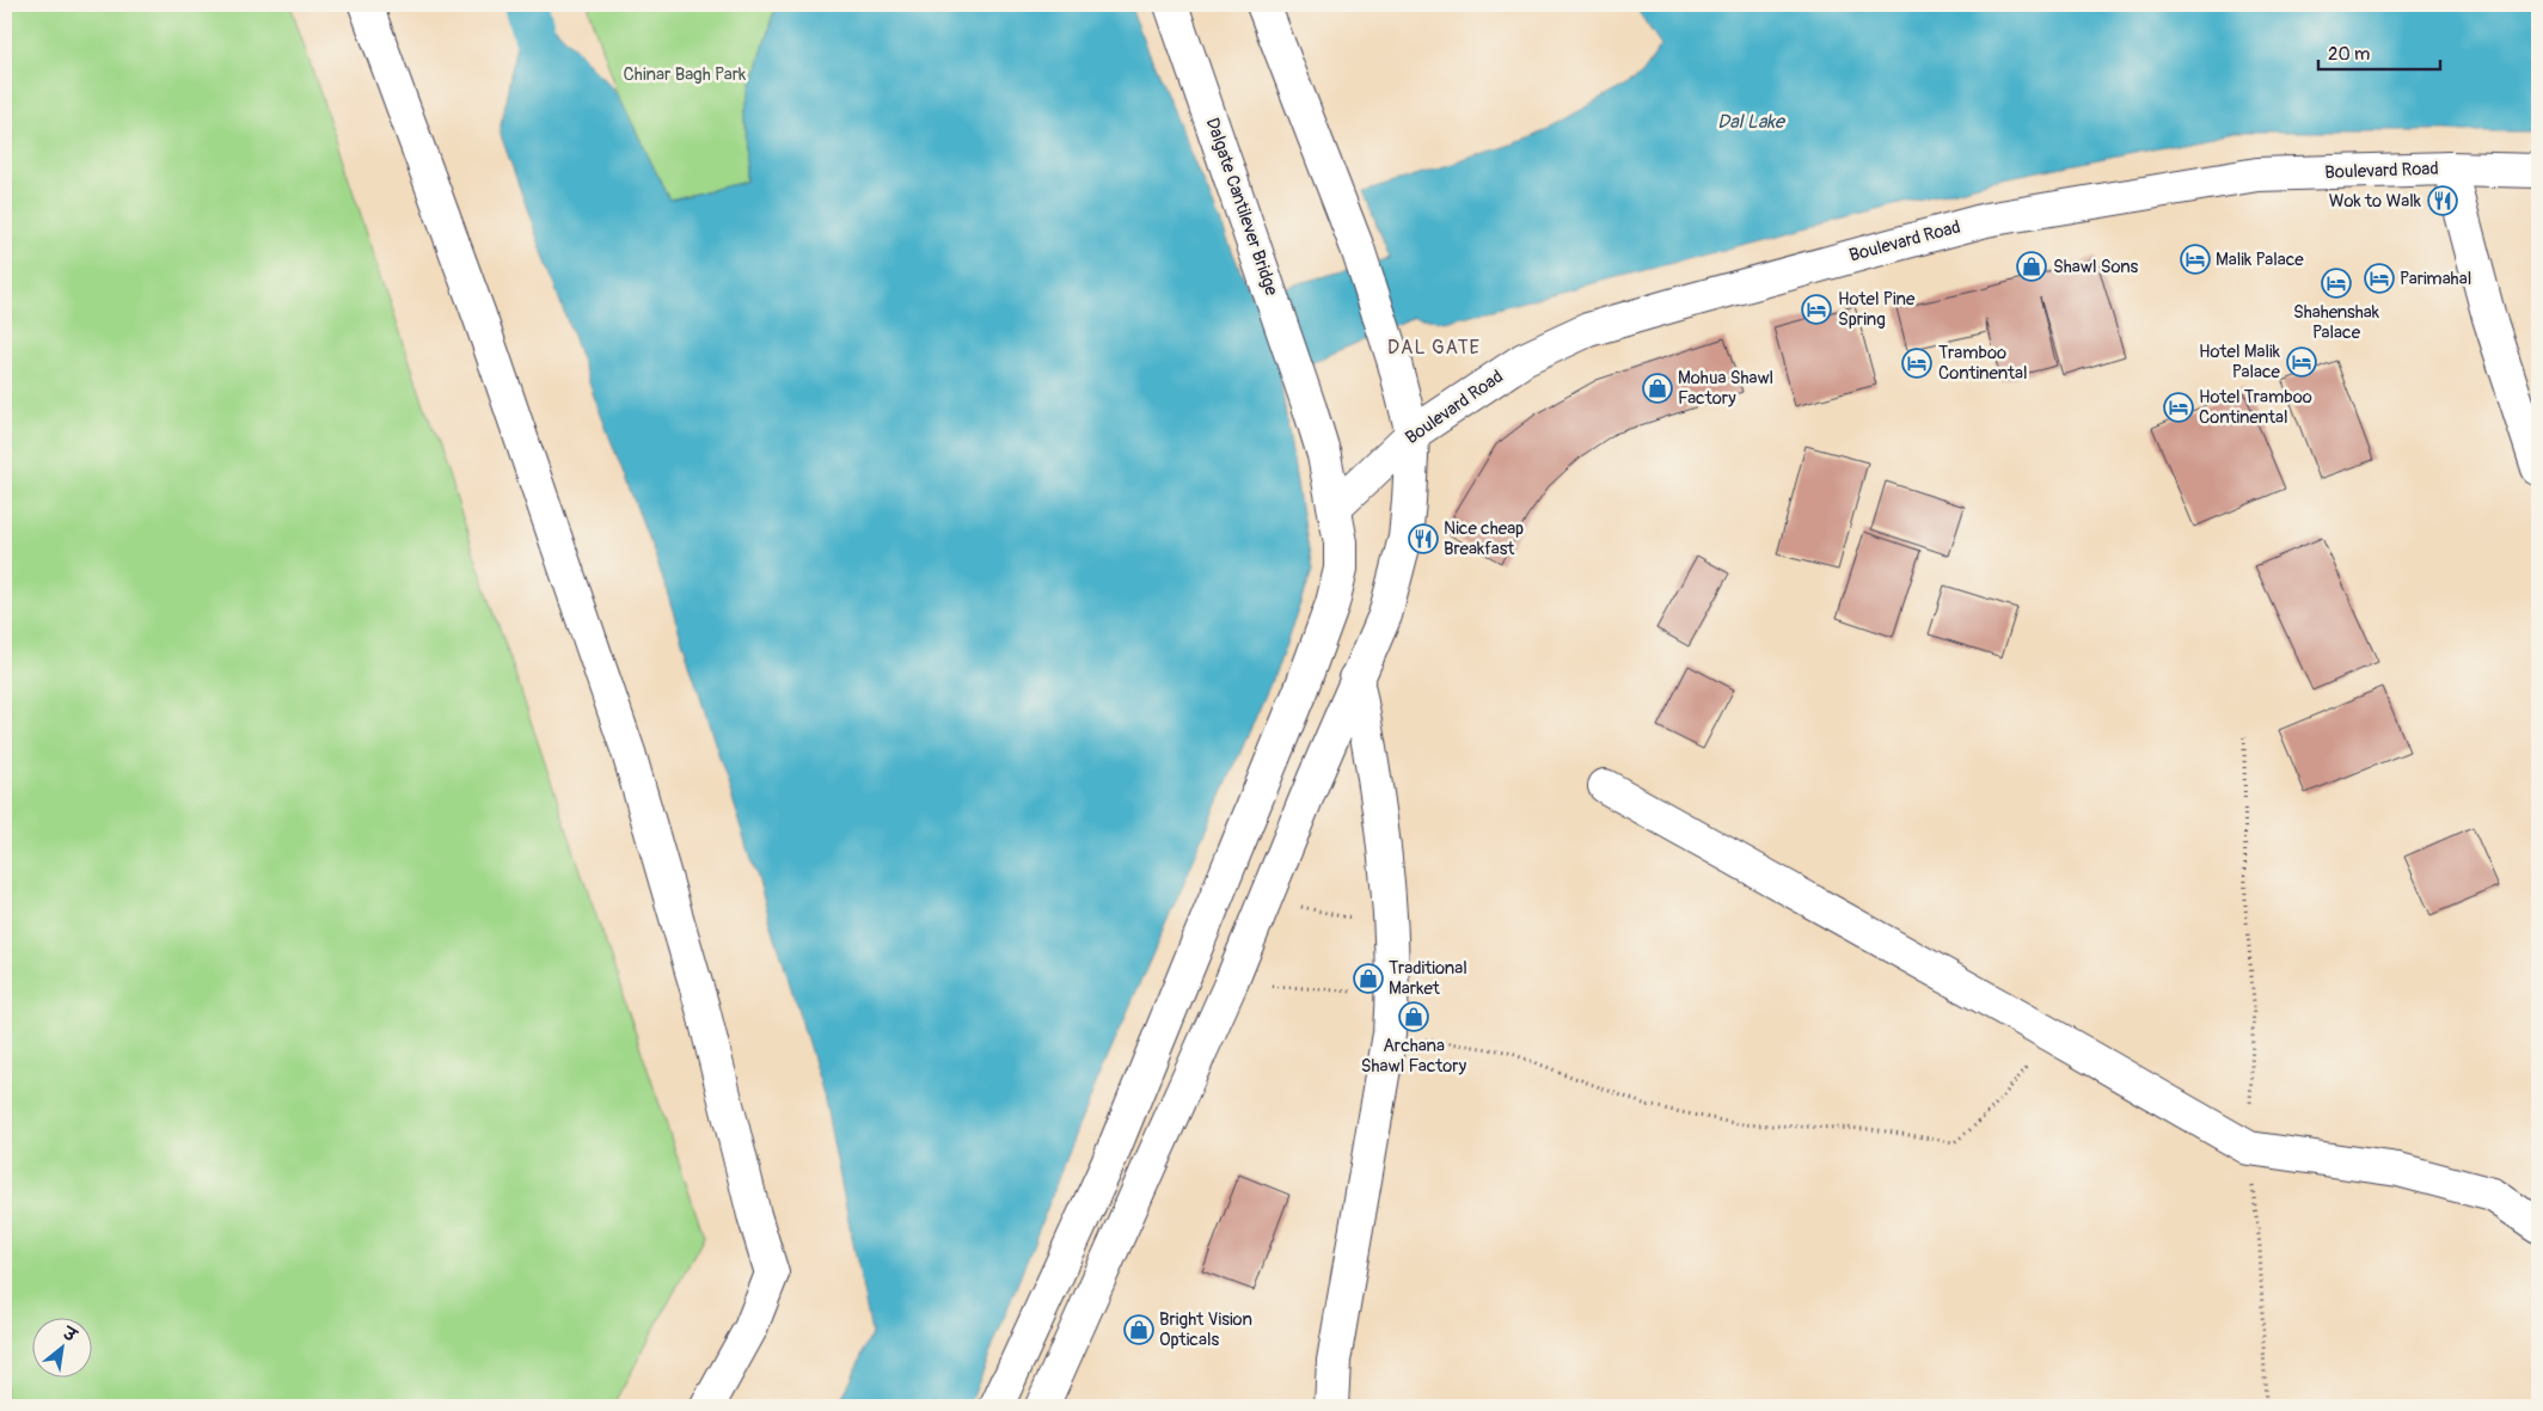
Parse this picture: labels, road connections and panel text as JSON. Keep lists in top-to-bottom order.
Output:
{
  "streets": {
    "main road": ["Boulevard Road", "Dalgate Cantilever Bridge"]
  },
  "crossings": [
    ["Boulevard Road", "Dalgate Cantilever Bridge"]
  ],
  "districts": ["DAL GATE"],
  "water": ["Dal Lake"],
  "parks": ["Chinar Bagh Park"],
  "places": {
    "restaurant": ["Wok to Walk", "Nice cheap Breakfast"],
    "hotel": [
      "Malik Palace",
      "Parimahal",
      "Shahenshak Palace",
      "Hotel Pine Spring",
      "Hotel Malik Palace",
      "Tramboo Continental",
      "Hotel Tramboo Continental"
    ],
    "shop": [
      "Shawl Sons",
      "Mohua Shawl Factory",
      "Traditional Market",
      "Archana Shawl Factory",
      "Bright Vision Opticals"
    ]
  },
  "scale_bar": "20 m",
  "north": "top right"
}
